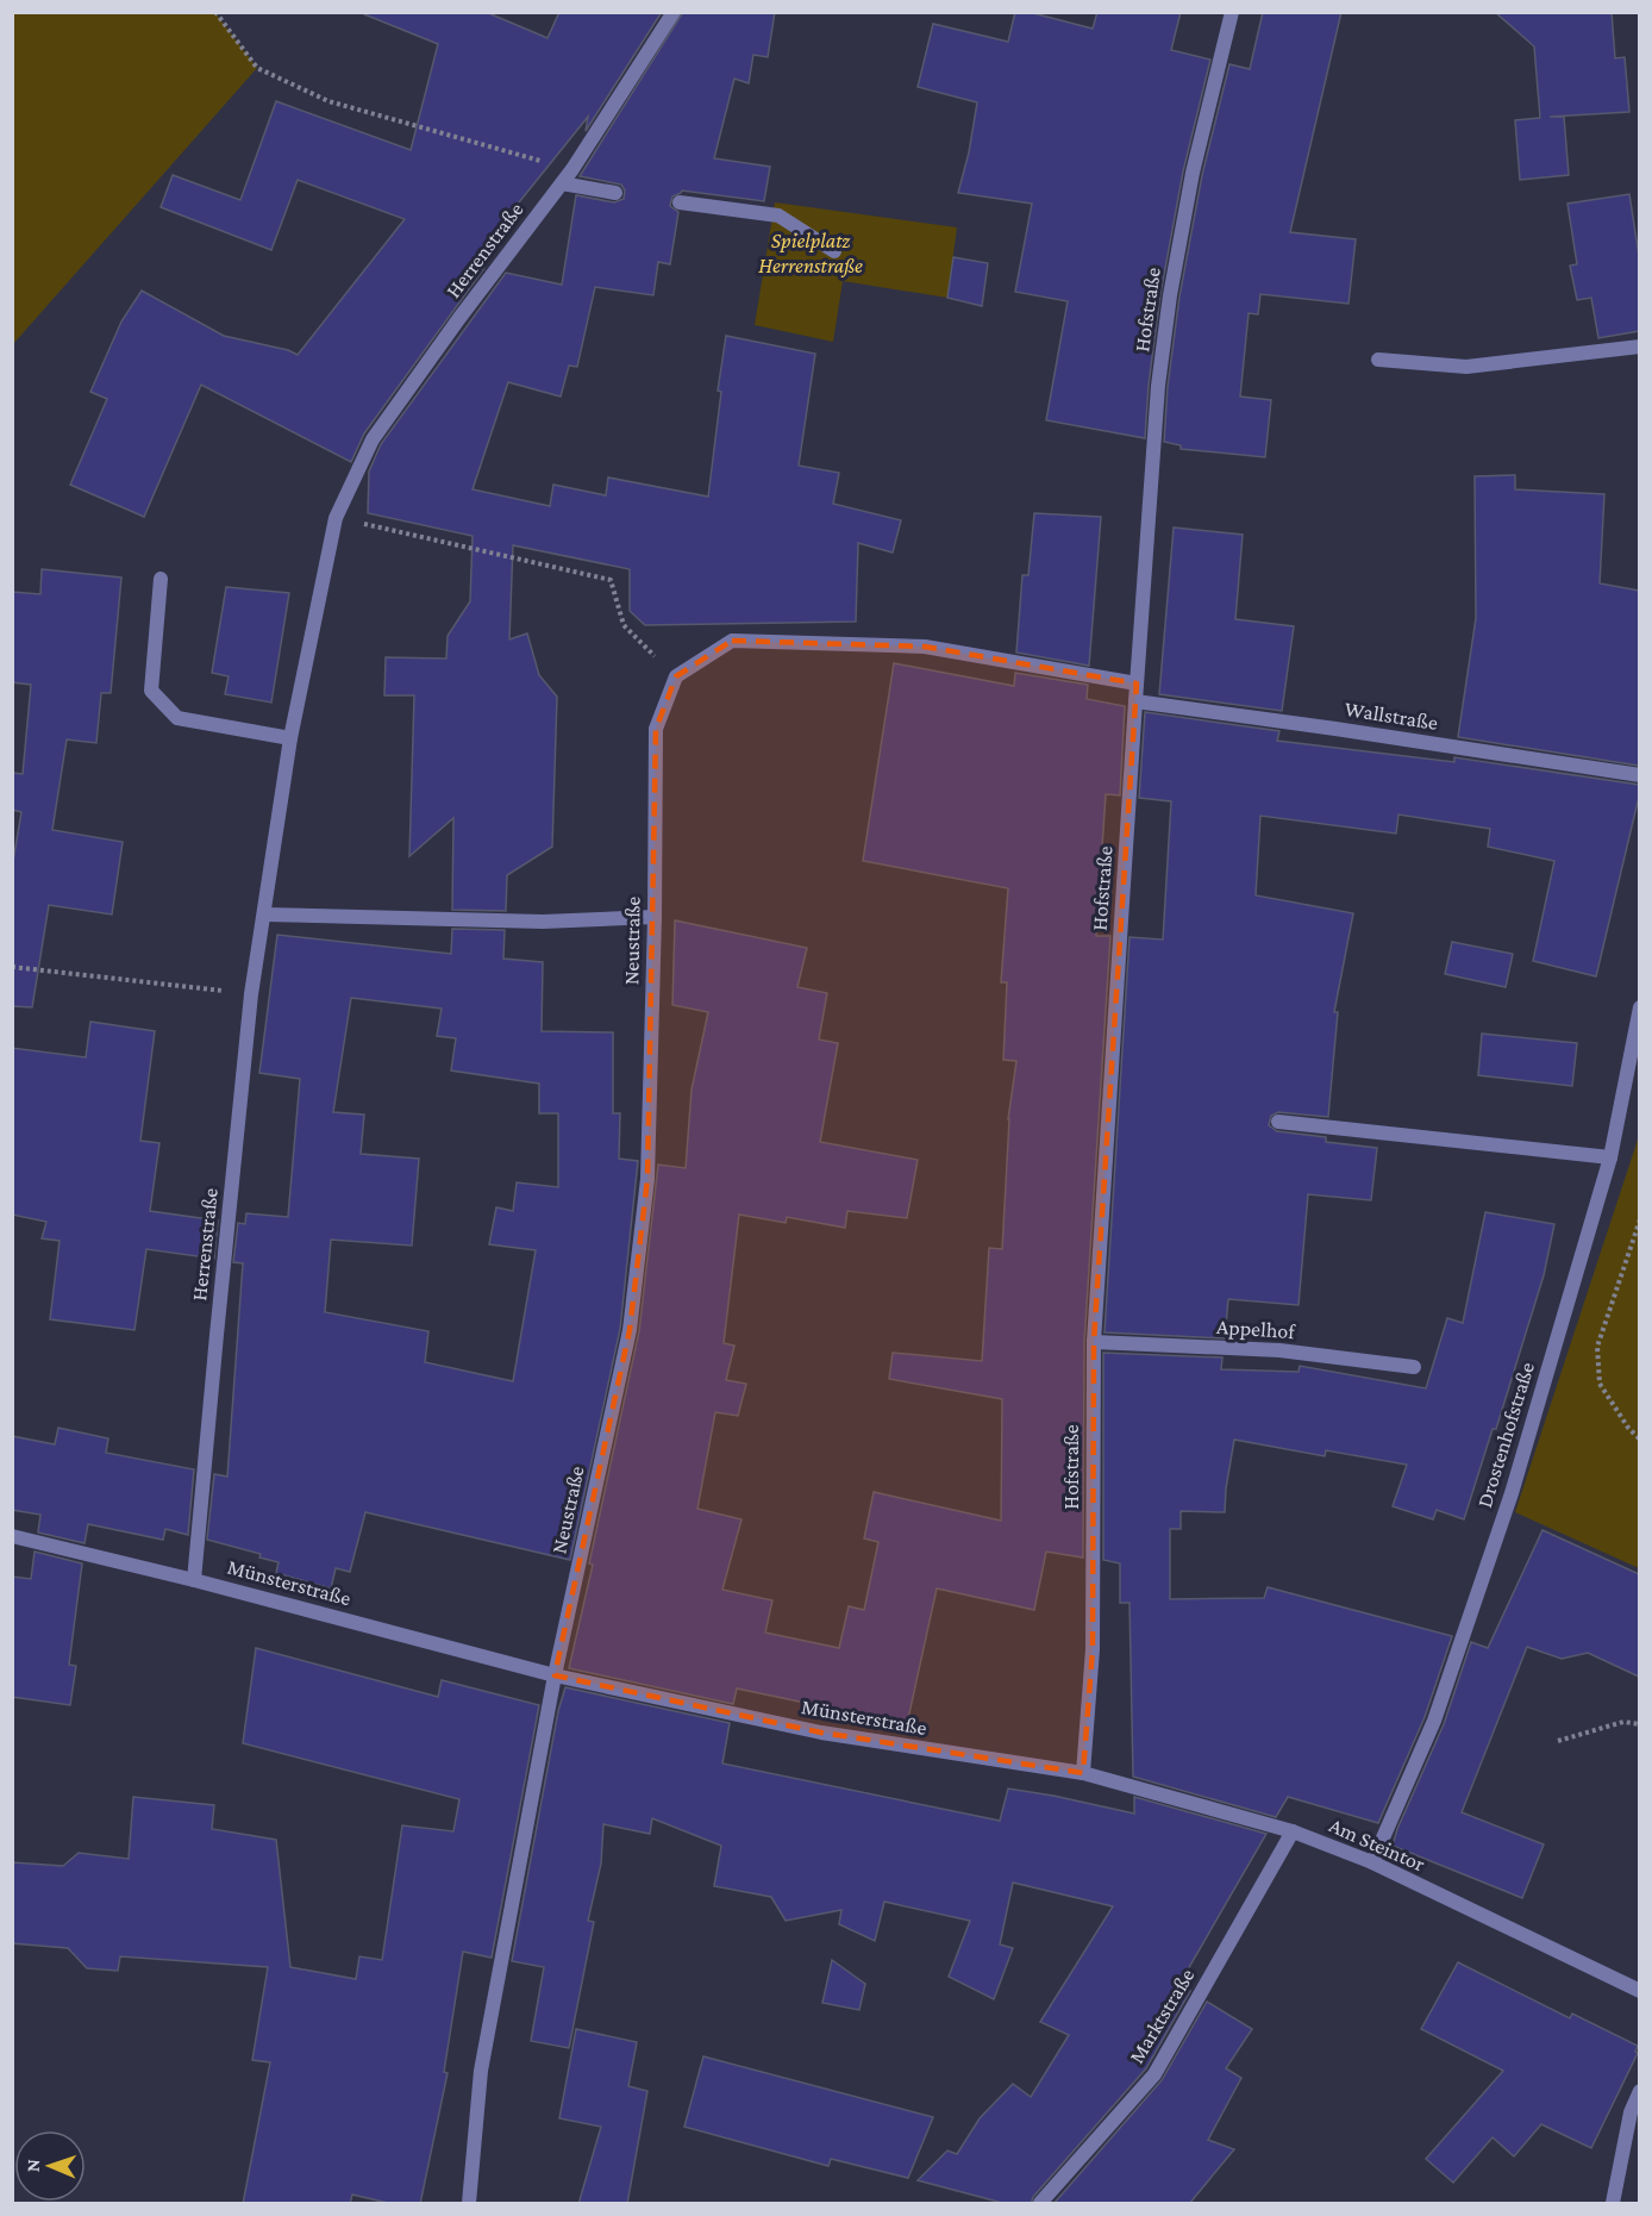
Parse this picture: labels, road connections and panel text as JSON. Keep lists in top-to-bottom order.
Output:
{
  "streets": {
    "street": [
      "Herrenstraße",
      "Hofstraße",
      "Wallstraße",
      "Neustraße",
      "Appelhof",
      "Drostenhofstraße",
      "Münsterstraße",
      "Am Steintor",
      "Marktstraße"
    ]
  },
  "crossings": [
    ["Herrenstraße", "Münsterstraße"],
    ["Hofstraße", "Wallstraße"],
    ["Hofstraße", "Appelhof"],
    ["Hofstraße", "Münsterstraße"],
    ["Hofstraße", "Am Steintor"],
    ["Neustraße", "Münsterstraße"],
    ["Drostenhofstraße", "Am Steintor"],
    ["Münsterstraße", "Am Steintor"],
    ["Am Steintor", "Marktstraße"]
  ],
  "parks": ["Spielplatz Herrenstraße"],
  "north": "left"
}
